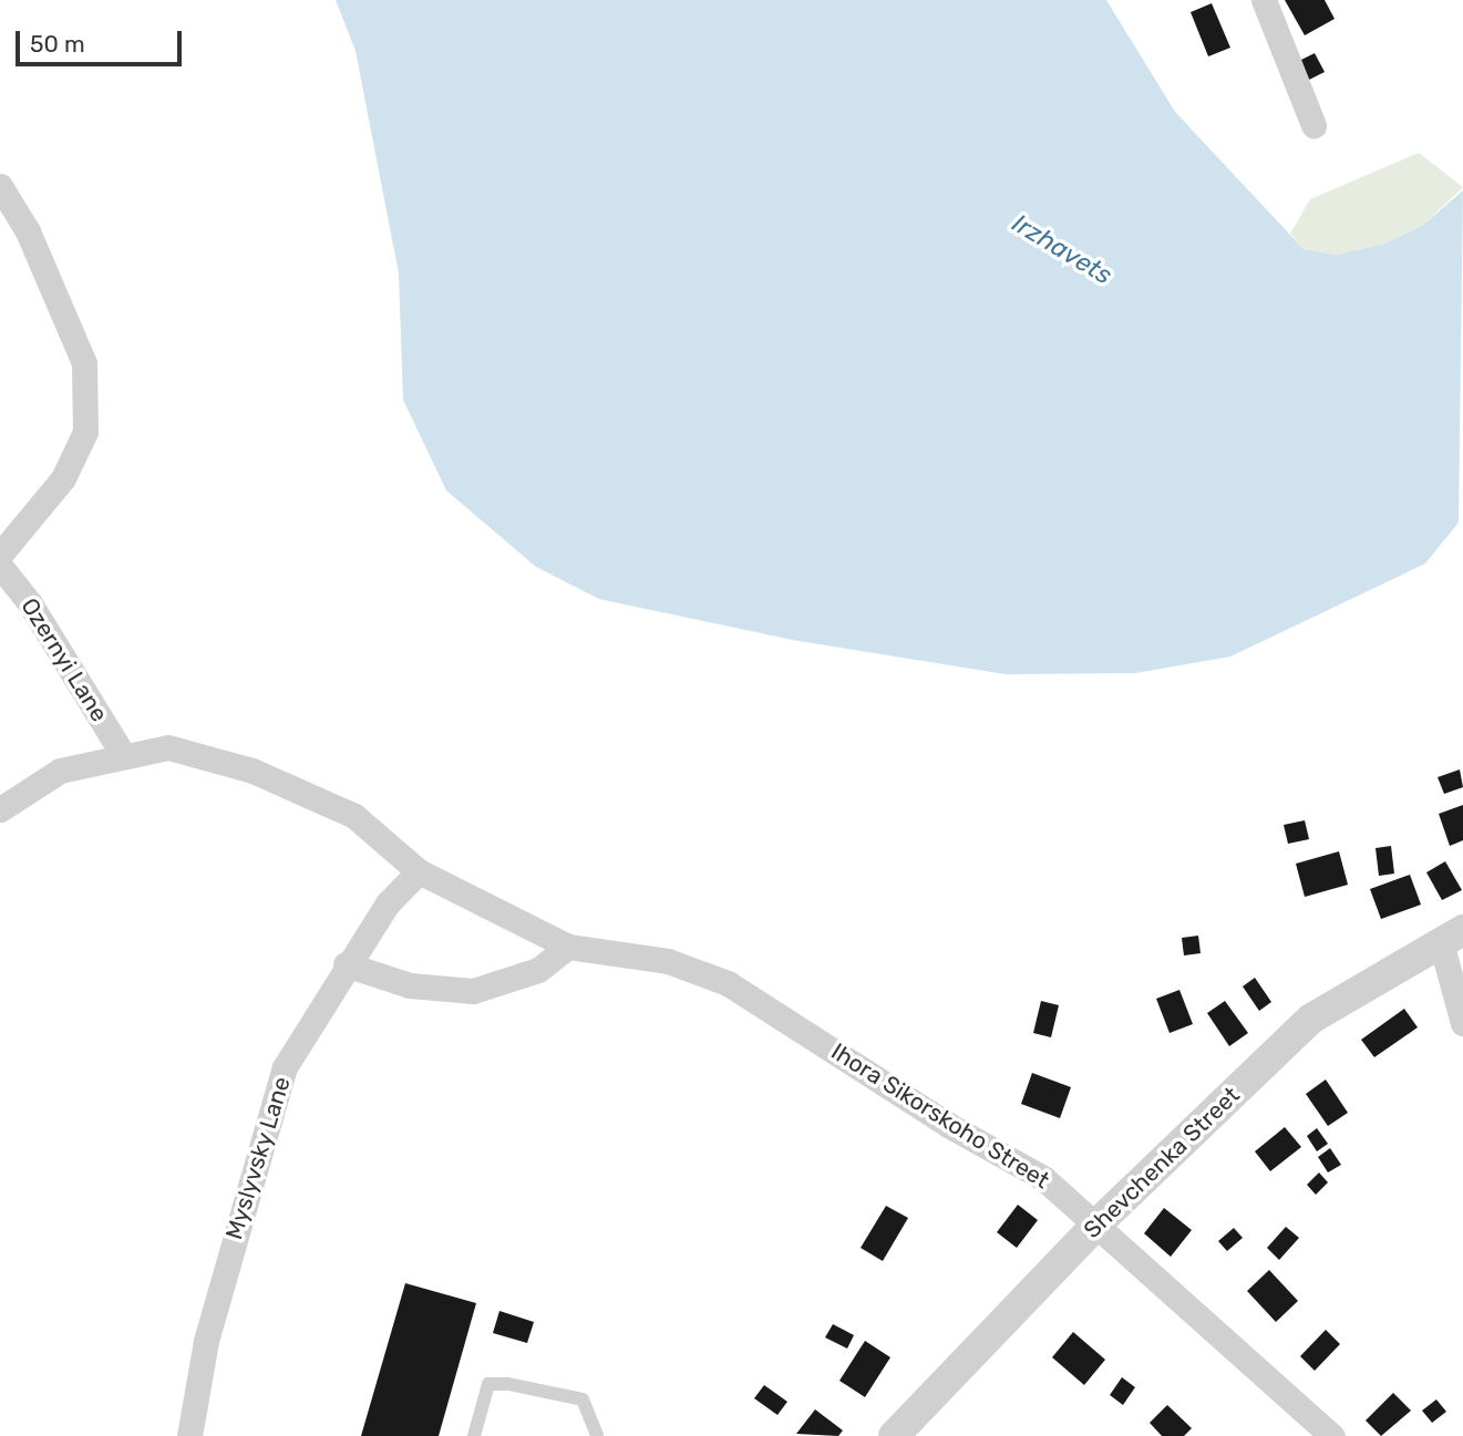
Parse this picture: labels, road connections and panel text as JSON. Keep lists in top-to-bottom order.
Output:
{
  "streets": {
    "street": [
      "Ozernyi Lane",
      "Ihora Sikorskoho Street",
      "Myslyvsky Lane",
      "Shevchenka Street"
    ]
  },
  "crossings": [
    ["Ozernyi Lane", "Ihora Sikorskoho Street"],
    ["Ihora Sikorskoho Street", "Myslyvsky Lane"],
    ["Ihora Sikorskoho Street", "Shevchenka Street"]
  ],
  "water": ["Irzhavets"],
  "scale_bar": "50 m"
}
